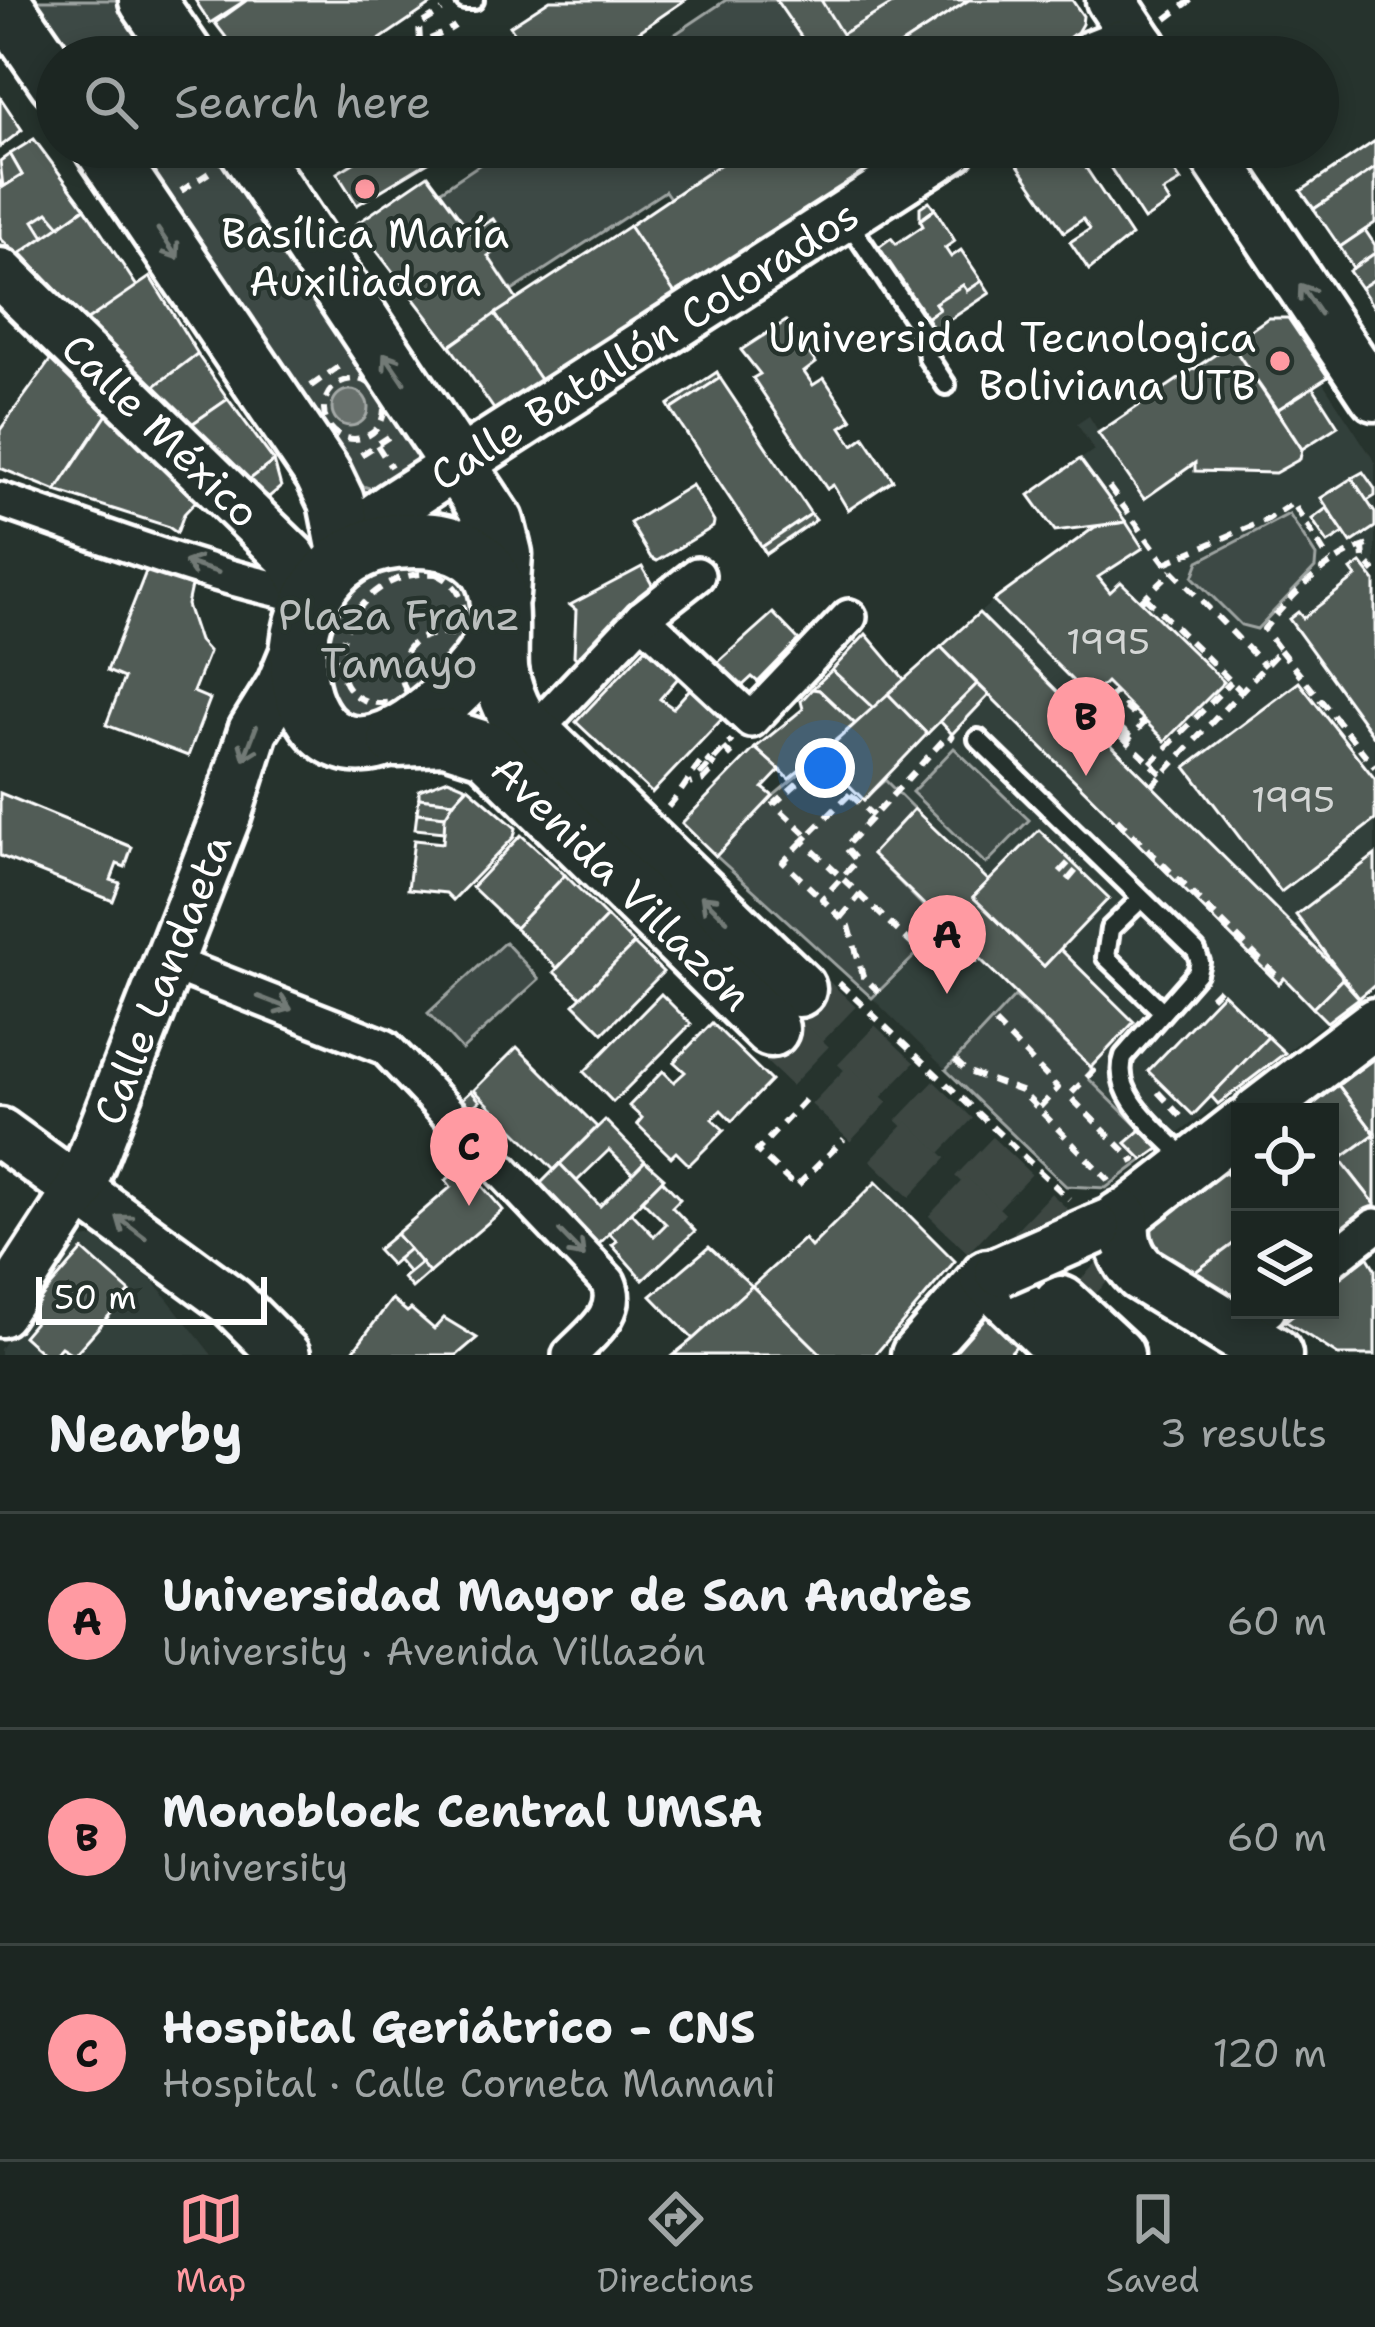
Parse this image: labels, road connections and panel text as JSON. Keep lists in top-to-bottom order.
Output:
{
  "streets": {
    "main road": [
      "Calle Batallón Colorados",
      "Calle México",
      "Avenida Villazón",
      "Calle Landaeta"
    ]
  },
  "crossings": [
    ["Calle Batallón Colorados", "Calle México"],
    ["Calle Batallón Colorados", "Avenida Villazón"],
    ["Calle Batallón Colorados", "Calle Landaeta"],
    ["Calle México", "Calle Landaeta"]
  ],
  "one_way": ["Calle Landaeta"],
  "parks": ["Plaza Franz Tamayo"],
  "places": ["Basílica María Auxiliadora", "Universidad Tecnologica Boliviana UTB"],
  "house_numbers": ["1995", "1995"],
  "scale_bar": "50 m",
  "page": {
    "search": "Search here",
    "pins": ["B", "A", "C"],
    "scale": "50 m",
    "heading": ["Nearby", "3 results"],
    "list": [
      {
        "mark": "A",
        "name": "Universidad Mayor de San Andrès",
        "note": "University · Avenida Villazón",
        "value": "60 m"
      },
      {
        "mark": "B",
        "name": "Monoblock Central UMSA",
        "note": "University",
        "value": "60 m"
      },
      {
        "mark": "C",
        "name": "Hospital Geriátrico - CNS",
        "note": "Hospital · Calle Corneta Mamani",
        "value": "120 m"
      }
    ],
    "nav": ["Map", "Directions", "Saved"]
  }
}
